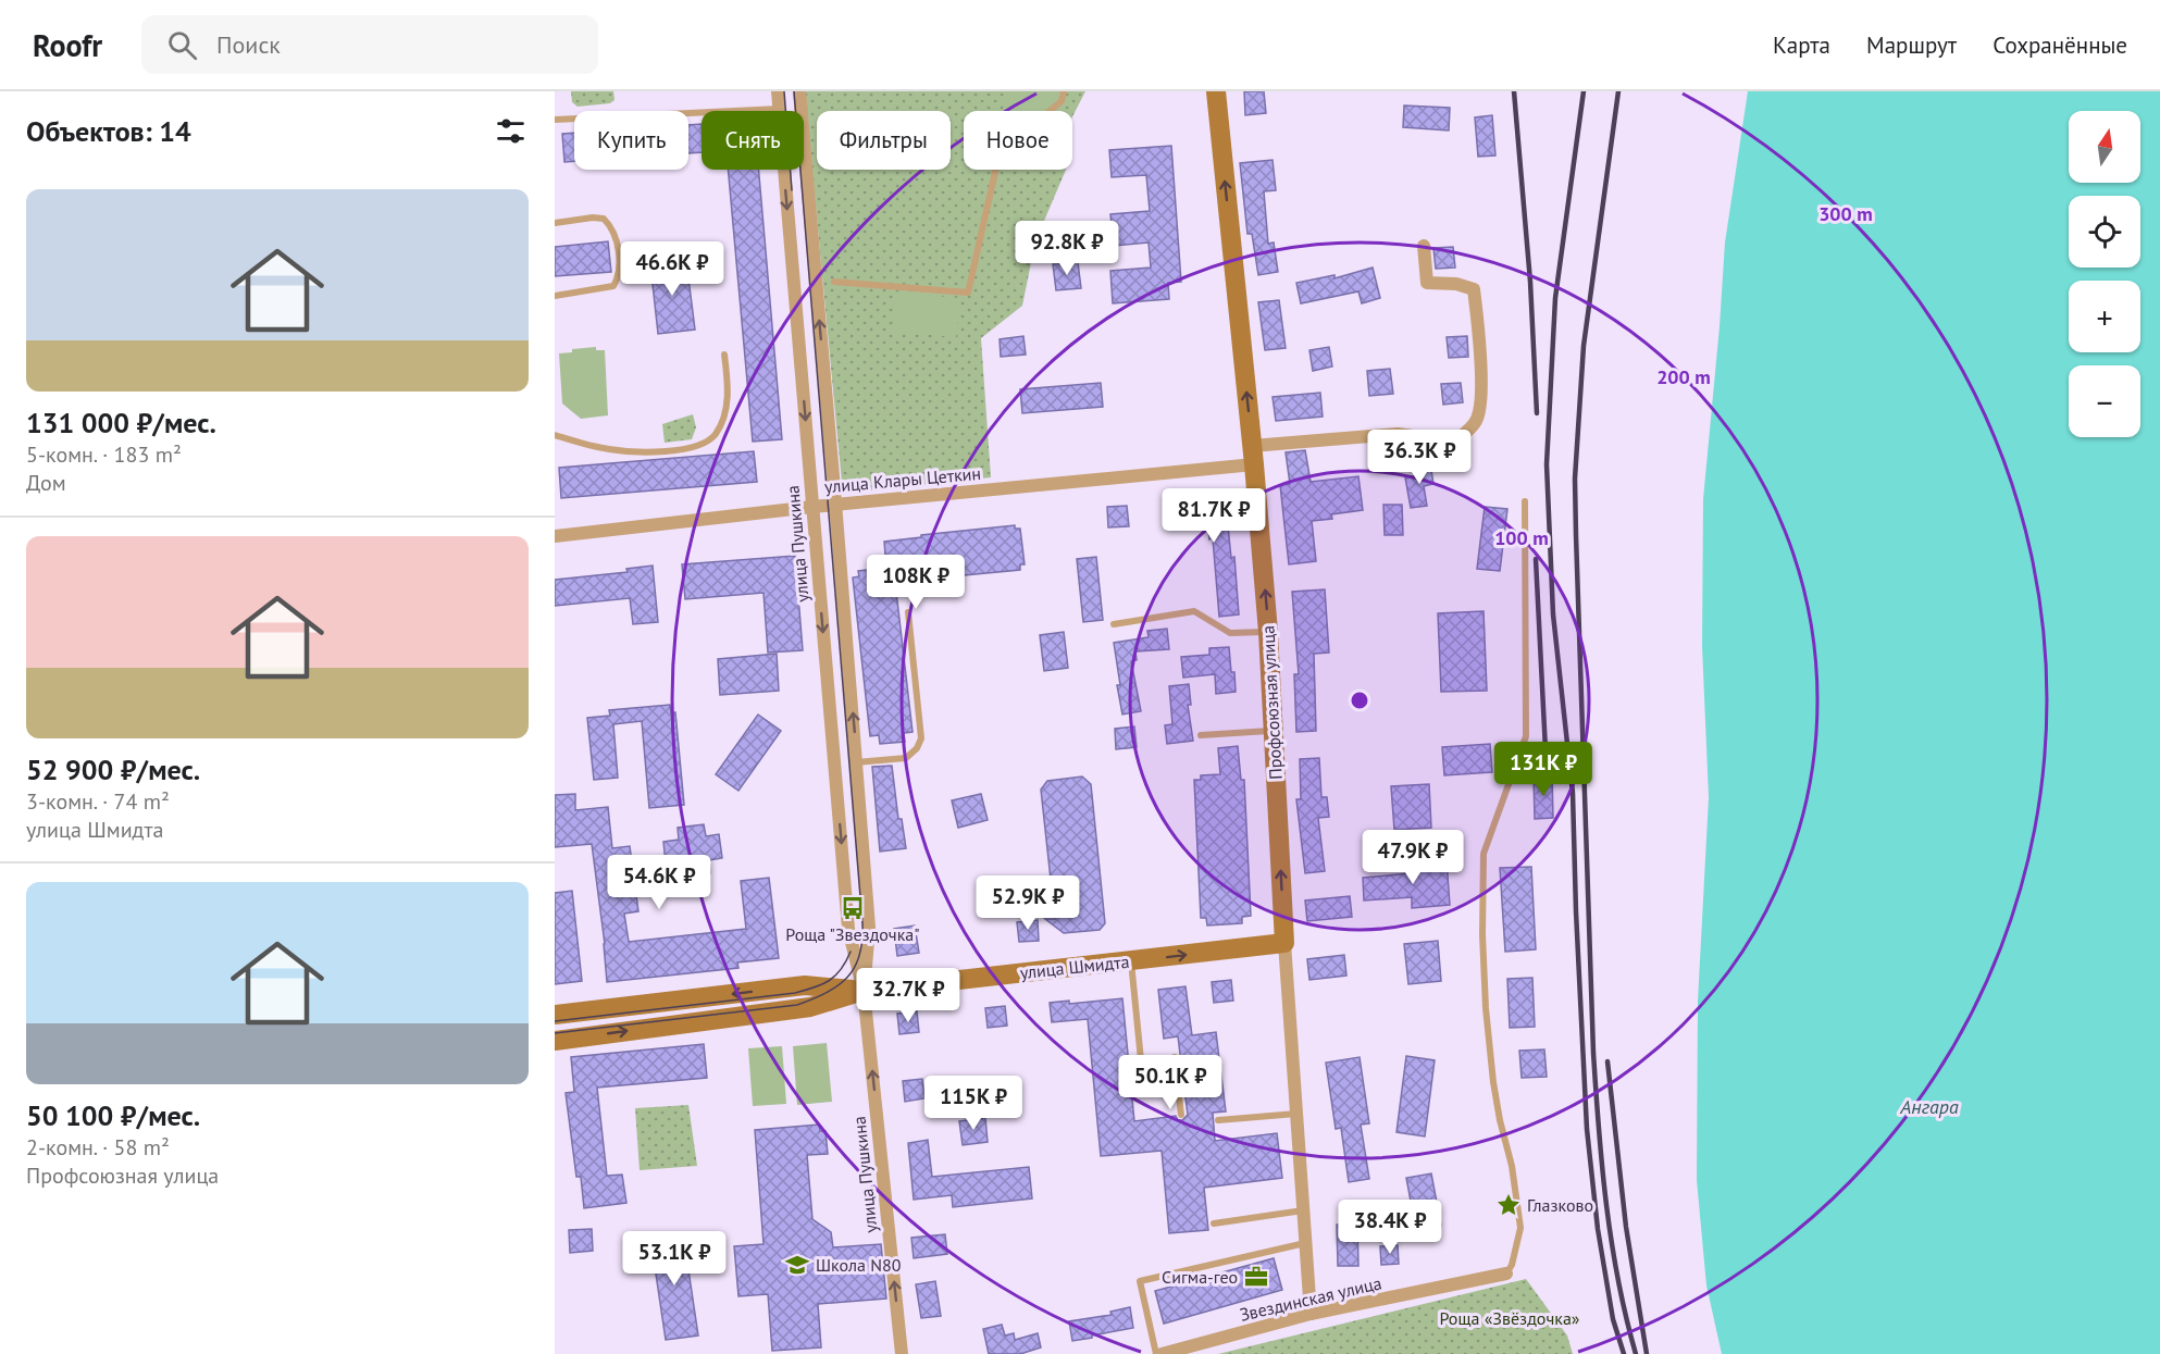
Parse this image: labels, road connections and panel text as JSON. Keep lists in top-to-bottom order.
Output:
{
  "streets": {
    "street": [
      "улица Клары Цеткин",
      "улица Пушкина",
      "Профсоюзная улица",
      "улица Шмидта",
      "Звездинская улица"
    ]
  },
  "crossings": [
    ["улица Клары Цеткин", "улица Пушкина"],
    ["улица Клары Цеткин", "Профсоюзная улица"],
    ["улица Пушкина", "улица Шмидта"],
    ["Профсоюзная улица", "улица Шмидта"],
    ["Профсоюзная улица", "Звездинская улица"]
  ],
  "one_way": ["Профсоюзная улица"],
  "water": ["Ангара"],
  "parks": ["Роща «Звёздочка»"],
  "places": {
    "bus stop": ["Роща \"Звездочка\""],
    "place": ["Глазково"],
    "school or university": ["Школа N80"],
    "office": ["Сигма-гео"]
  },
  "north": "top",
  "page": {
    "header": "Roofr",
    "search": "Поиск",
    "nav": ["Карта", "Маршрут", "Сохранённые"],
    "heading": "Объектов: 14",
    "map_buttons": ["+", "−"],
    "chip": [
      "Купить",
      "Снять",
      "Фильтры",
      "Новое"
    ],
    "list": [
      {
        "name": "131 000 ₽/мес.",
        "note": "5-комн. · 183 m² · Дом"
      },
      {
        "name": "52 900 ₽/мес.",
        "note": "3-комн. · 74 m² · улица Шмидта"
      },
      {
        "name": "50 100 ₽/мес.",
        "note": "2-комн. · 58 m² · Профсоюзная улица"
      }
    ],
    "price": [
      "92.8K ₽",
      "46.6K ₽",
      "36.3K ₽",
      "81.7K ₽",
      "108K ₽",
      "131K ₽",
      "47.9K ₽",
      "54.6K ₽",
      "52.9K ₽",
      "32.7K ₽",
      "50.1K ₽",
      "115K ₽",
      "38.4K ₽",
      "53.1K ₽"
    ]
  },
  "rings": ["300 m", "200 m", "100 m"]
}
